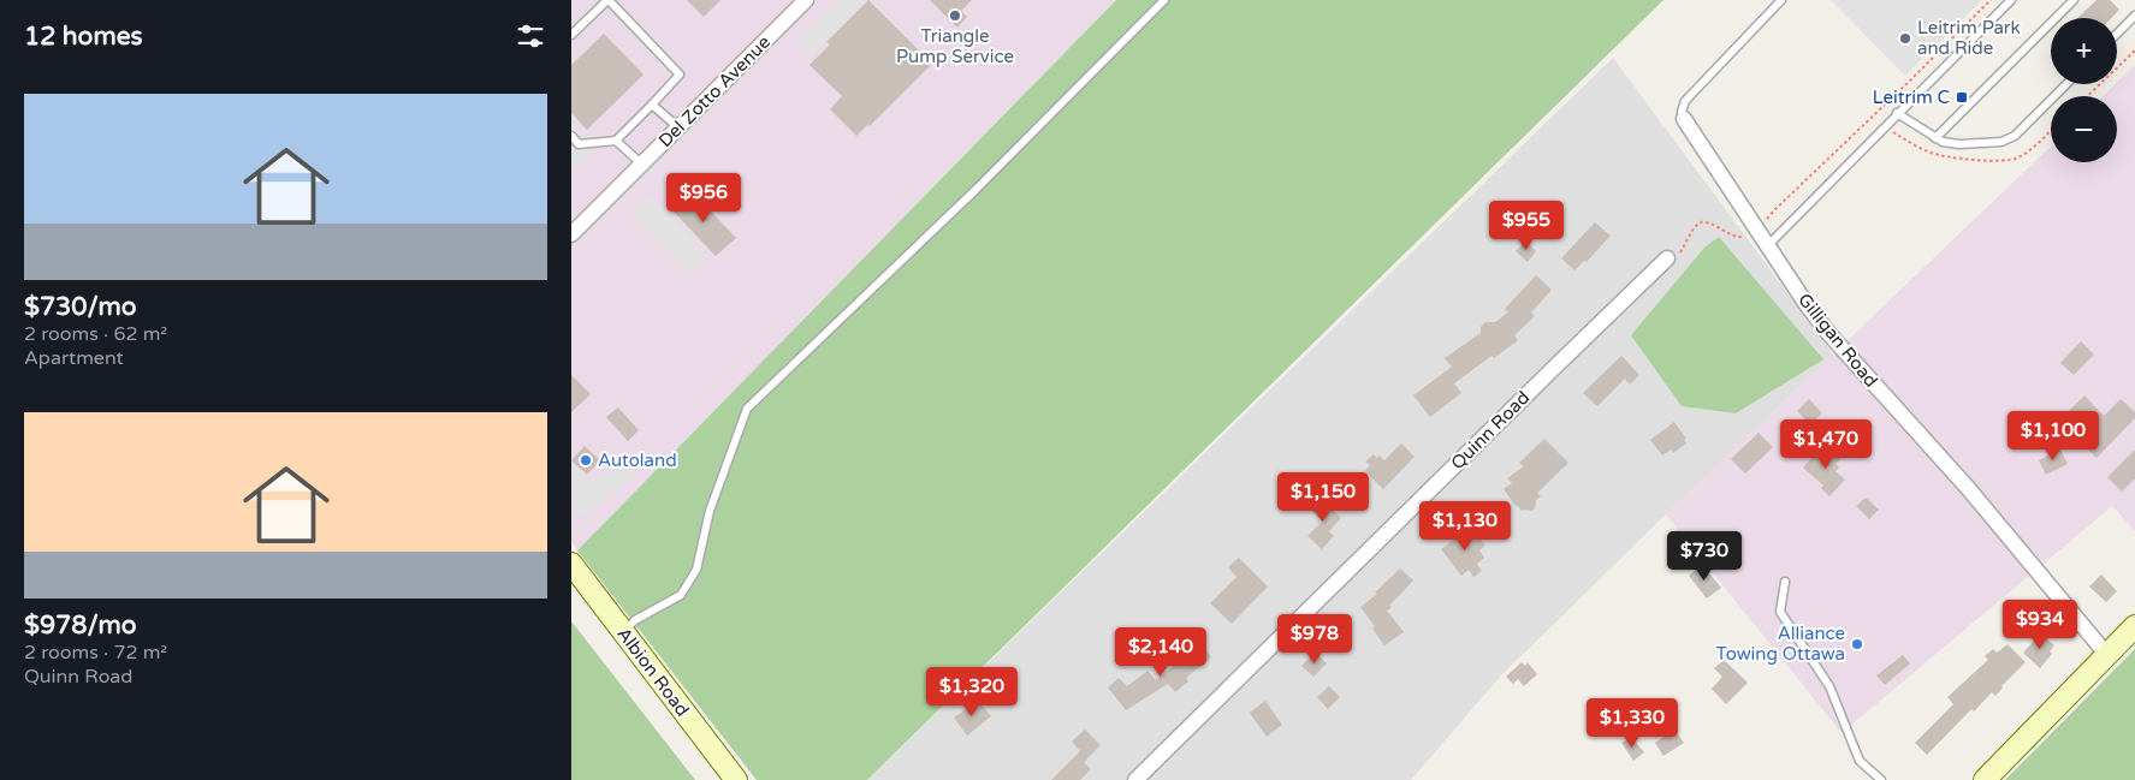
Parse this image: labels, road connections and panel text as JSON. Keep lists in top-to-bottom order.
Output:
{
  "streets": {
    "main road": ["Albion Road"],
    "street": ["Del Zotto Avenue", "Gilligan Road", "Quinn Road"]
  },
  "places": {
    "other": [
      "Triangle Pump Service",
      "Leitrim Park and Ride",
      "Autoland",
      "Alliance Towing Ottawa"
    ],
    "transit": ["Leitrim C"]
  },
  "page": {
    "heading": "12 homes",
    "map_buttons": ["+", "−"],
    "list": [
      {
        "name": "$730/mo",
        "note": "2 rooms · 62 m² · Apartment"
      },
      {
        "name": "$978/mo",
        "note": "2 rooms · 72 m² · Quinn Road"
      }
    ],
    "price": [
      "$956",
      "$955",
      "$1,100",
      "$1,470",
      "$1,150",
      "$1,130",
      "$730",
      "$934",
      "$978",
      "$2,140",
      "$1,320",
      "$1,330"
    ]
  }
}
